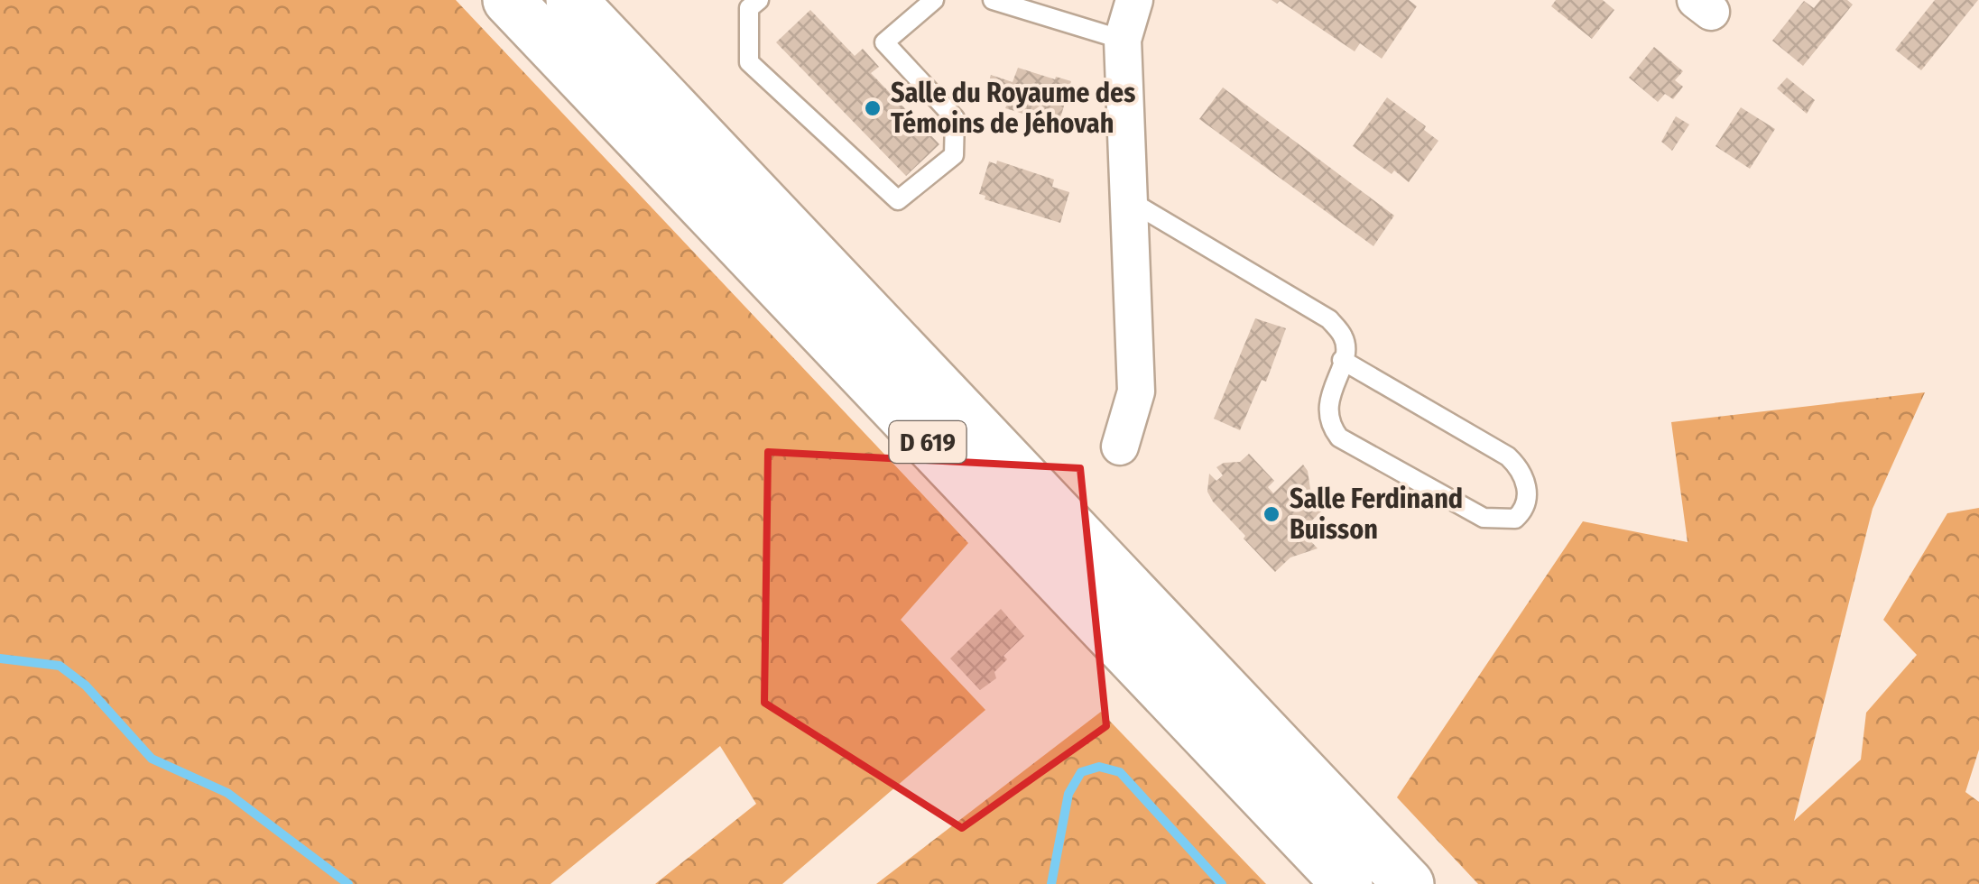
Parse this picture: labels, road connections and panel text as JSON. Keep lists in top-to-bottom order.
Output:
{
  "streets": {
    "highway": ["D 619"]
  },
  "places": ["Salle du Royaume des Témoins de Jéhovah", "Salle Ferdinand Buisson"]
}
